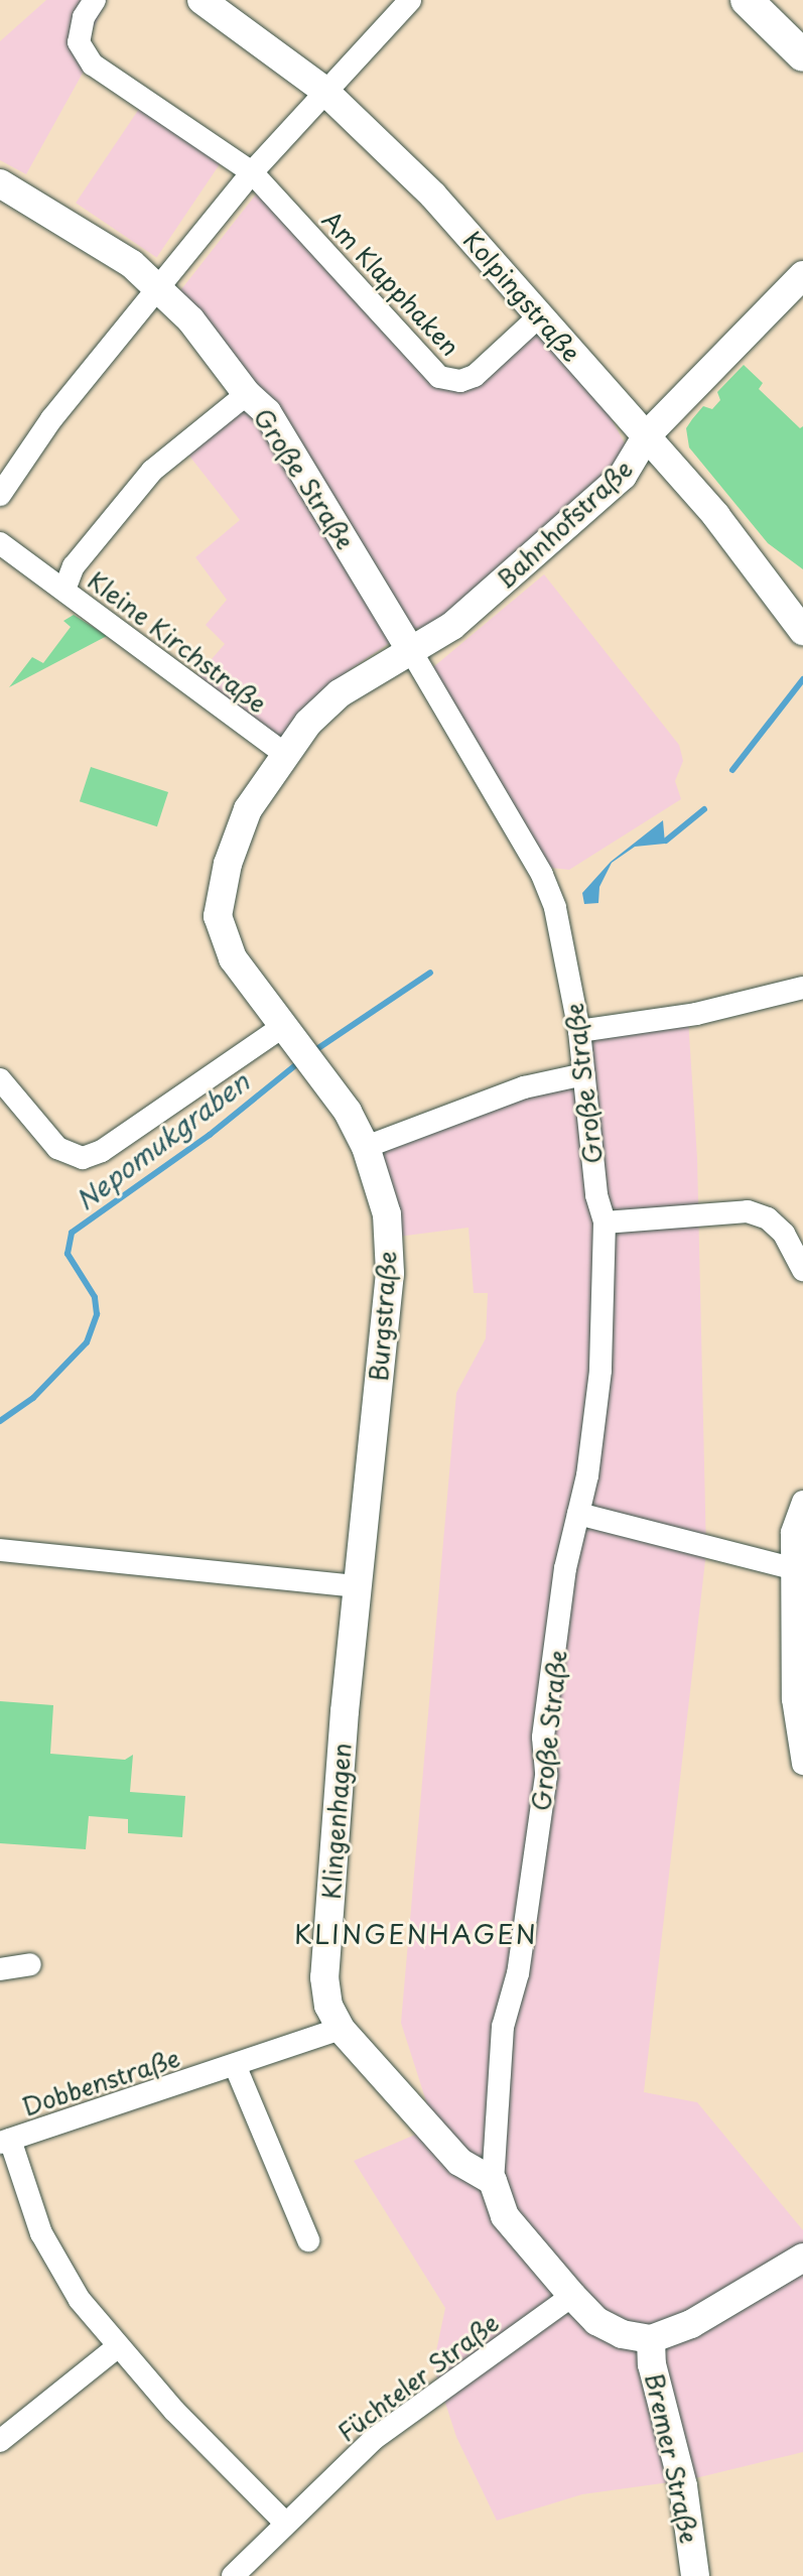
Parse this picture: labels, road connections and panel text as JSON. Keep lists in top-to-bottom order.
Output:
{
  "streets": {
    "street": [
      "Am Klapphaken",
      "Kolpingstraße",
      "Große Straße",
      "Bahnhofstraße",
      "Kleine Kirchstraße",
      "Burgstraße",
      "Klingenhagen",
      "Dobbenstraße",
      "Füchteler Straße",
      "Bremer Straße"
    ]
  },
  "crossings": [
    ["Am Klapphaken", "Kolpingstraße"],
    ["Kolpingstraße", "Bahnhofstraße"],
    ["Große Straße", "Bahnhofstraße"],
    ["Große Straße", "Kleine Kirchstraße"],
    ["Große Straße", "Klingenhagen"],
    ["Bahnhofstraße", "Kleine Kirchstraße"],
    ["Bahnhofstraße", "Burgstraße"],
    ["Kleine Kirchstraße", "Burgstraße"],
    ["Burgstraße", "Klingenhagen"],
    ["Klingenhagen", "Dobbenstraße"],
    ["Dobbenstraße", "Füchteler Straße"]
  ],
  "districts": ["KLINGENHAGEN"],
  "water": ["Nepomukgraben"]
}
